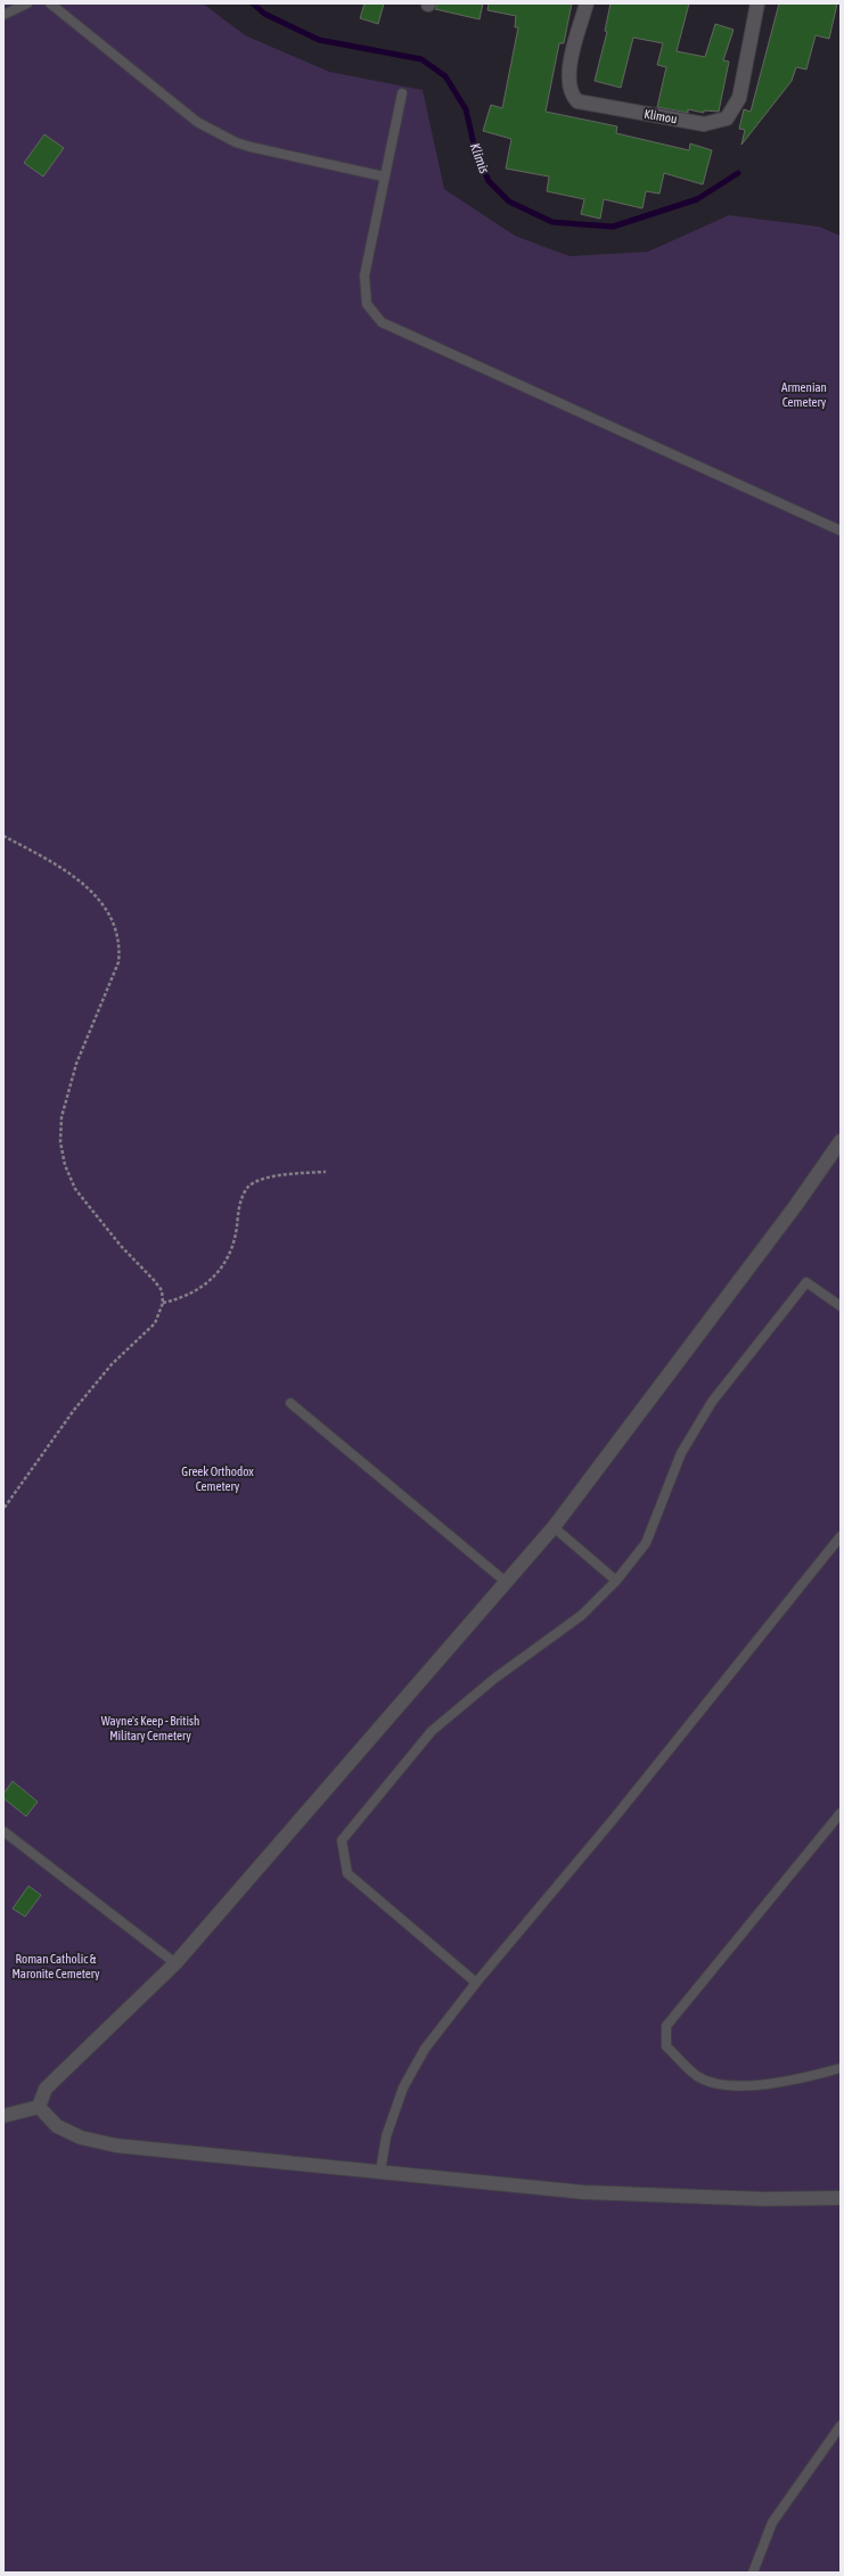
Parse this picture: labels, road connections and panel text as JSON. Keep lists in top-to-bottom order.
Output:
{
  "streets": {
    "street": ["Klimou"]
  },
  "water": ["Klimis"],
  "parks": [
    "Armenian Cemetery",
    "Greek Orthodox Cemetery",
    "Wayne's Keep - British Military Cemetery",
    "Roman Catholic & Maronite Cemetery"
  ]
}
